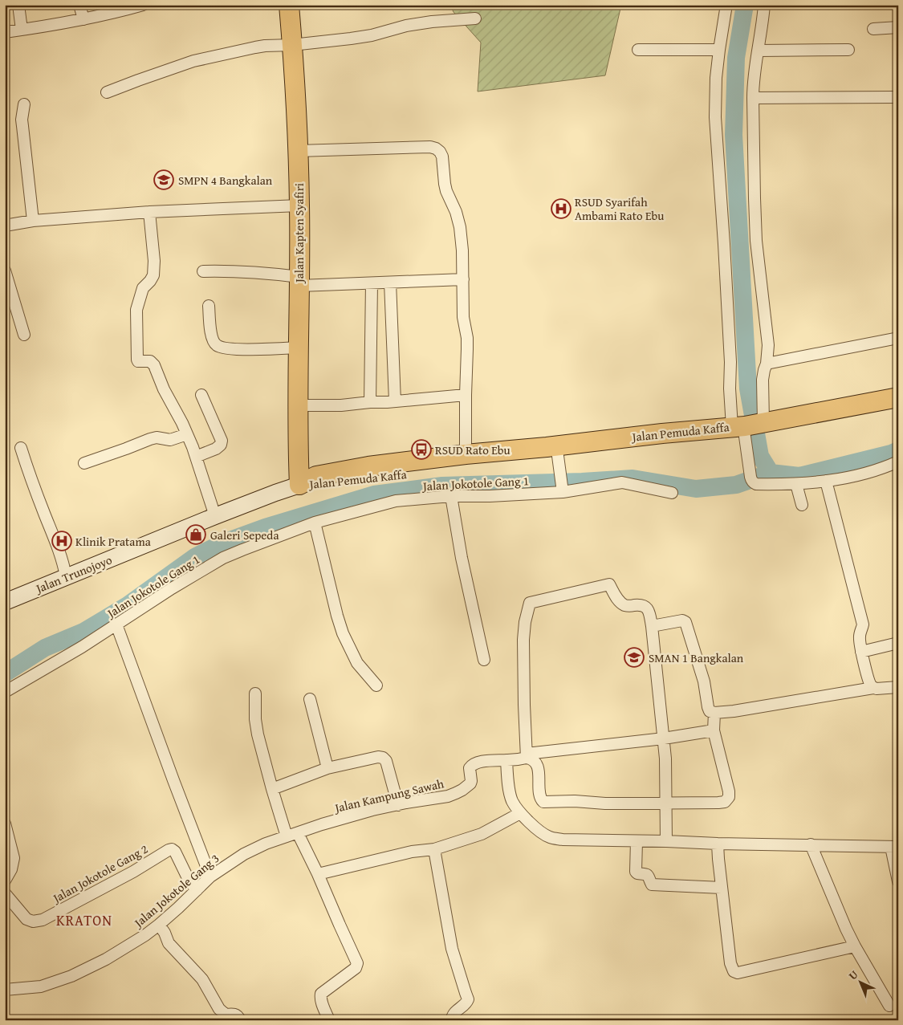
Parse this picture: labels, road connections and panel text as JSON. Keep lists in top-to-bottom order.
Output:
{
  "streets": {
    "highway": ["Jalan Kapten Syafiri", "Jalan Pemuda Kaffa"],
    "main road": ["Jalan Trunojoyo"],
    "street": [
      "Jalan Jokotole Gang 1",
      "Jalan Kampung Sawah",
      "Jalan Jokotole Gang 2",
      "Jalan Jokotole Gang 3"
    ]
  },
  "crossings": [
    ["Jalan Kapten Syafiri", "Jalan Pemuda Kaffa"],
    ["Jalan Kapten Syafiri", "Jalan Trunojoyo"],
    ["Jalan Pemuda Kaffa", "Jalan Trunojoyo"],
    ["Jalan Kampung Sawah", "Jalan Jokotole Gang 3"],
    ["Jalan Jokotole Gang 2", "Jalan Jokotole Gang 3"]
  ],
  "districts": ["KRATON"],
  "places": {
    "school or university": ["SMPN 4 Bangkalan", "SMAN 1 Bangkalan"],
    "hospital": ["RSUD Syarifah Ambami Rato Ebu", "Klinik Pratama"],
    "bus stop": ["RSUD Rato Ebu"],
    "shop": ["Galeri Sepeda"]
  },
  "north": "top left"
}
